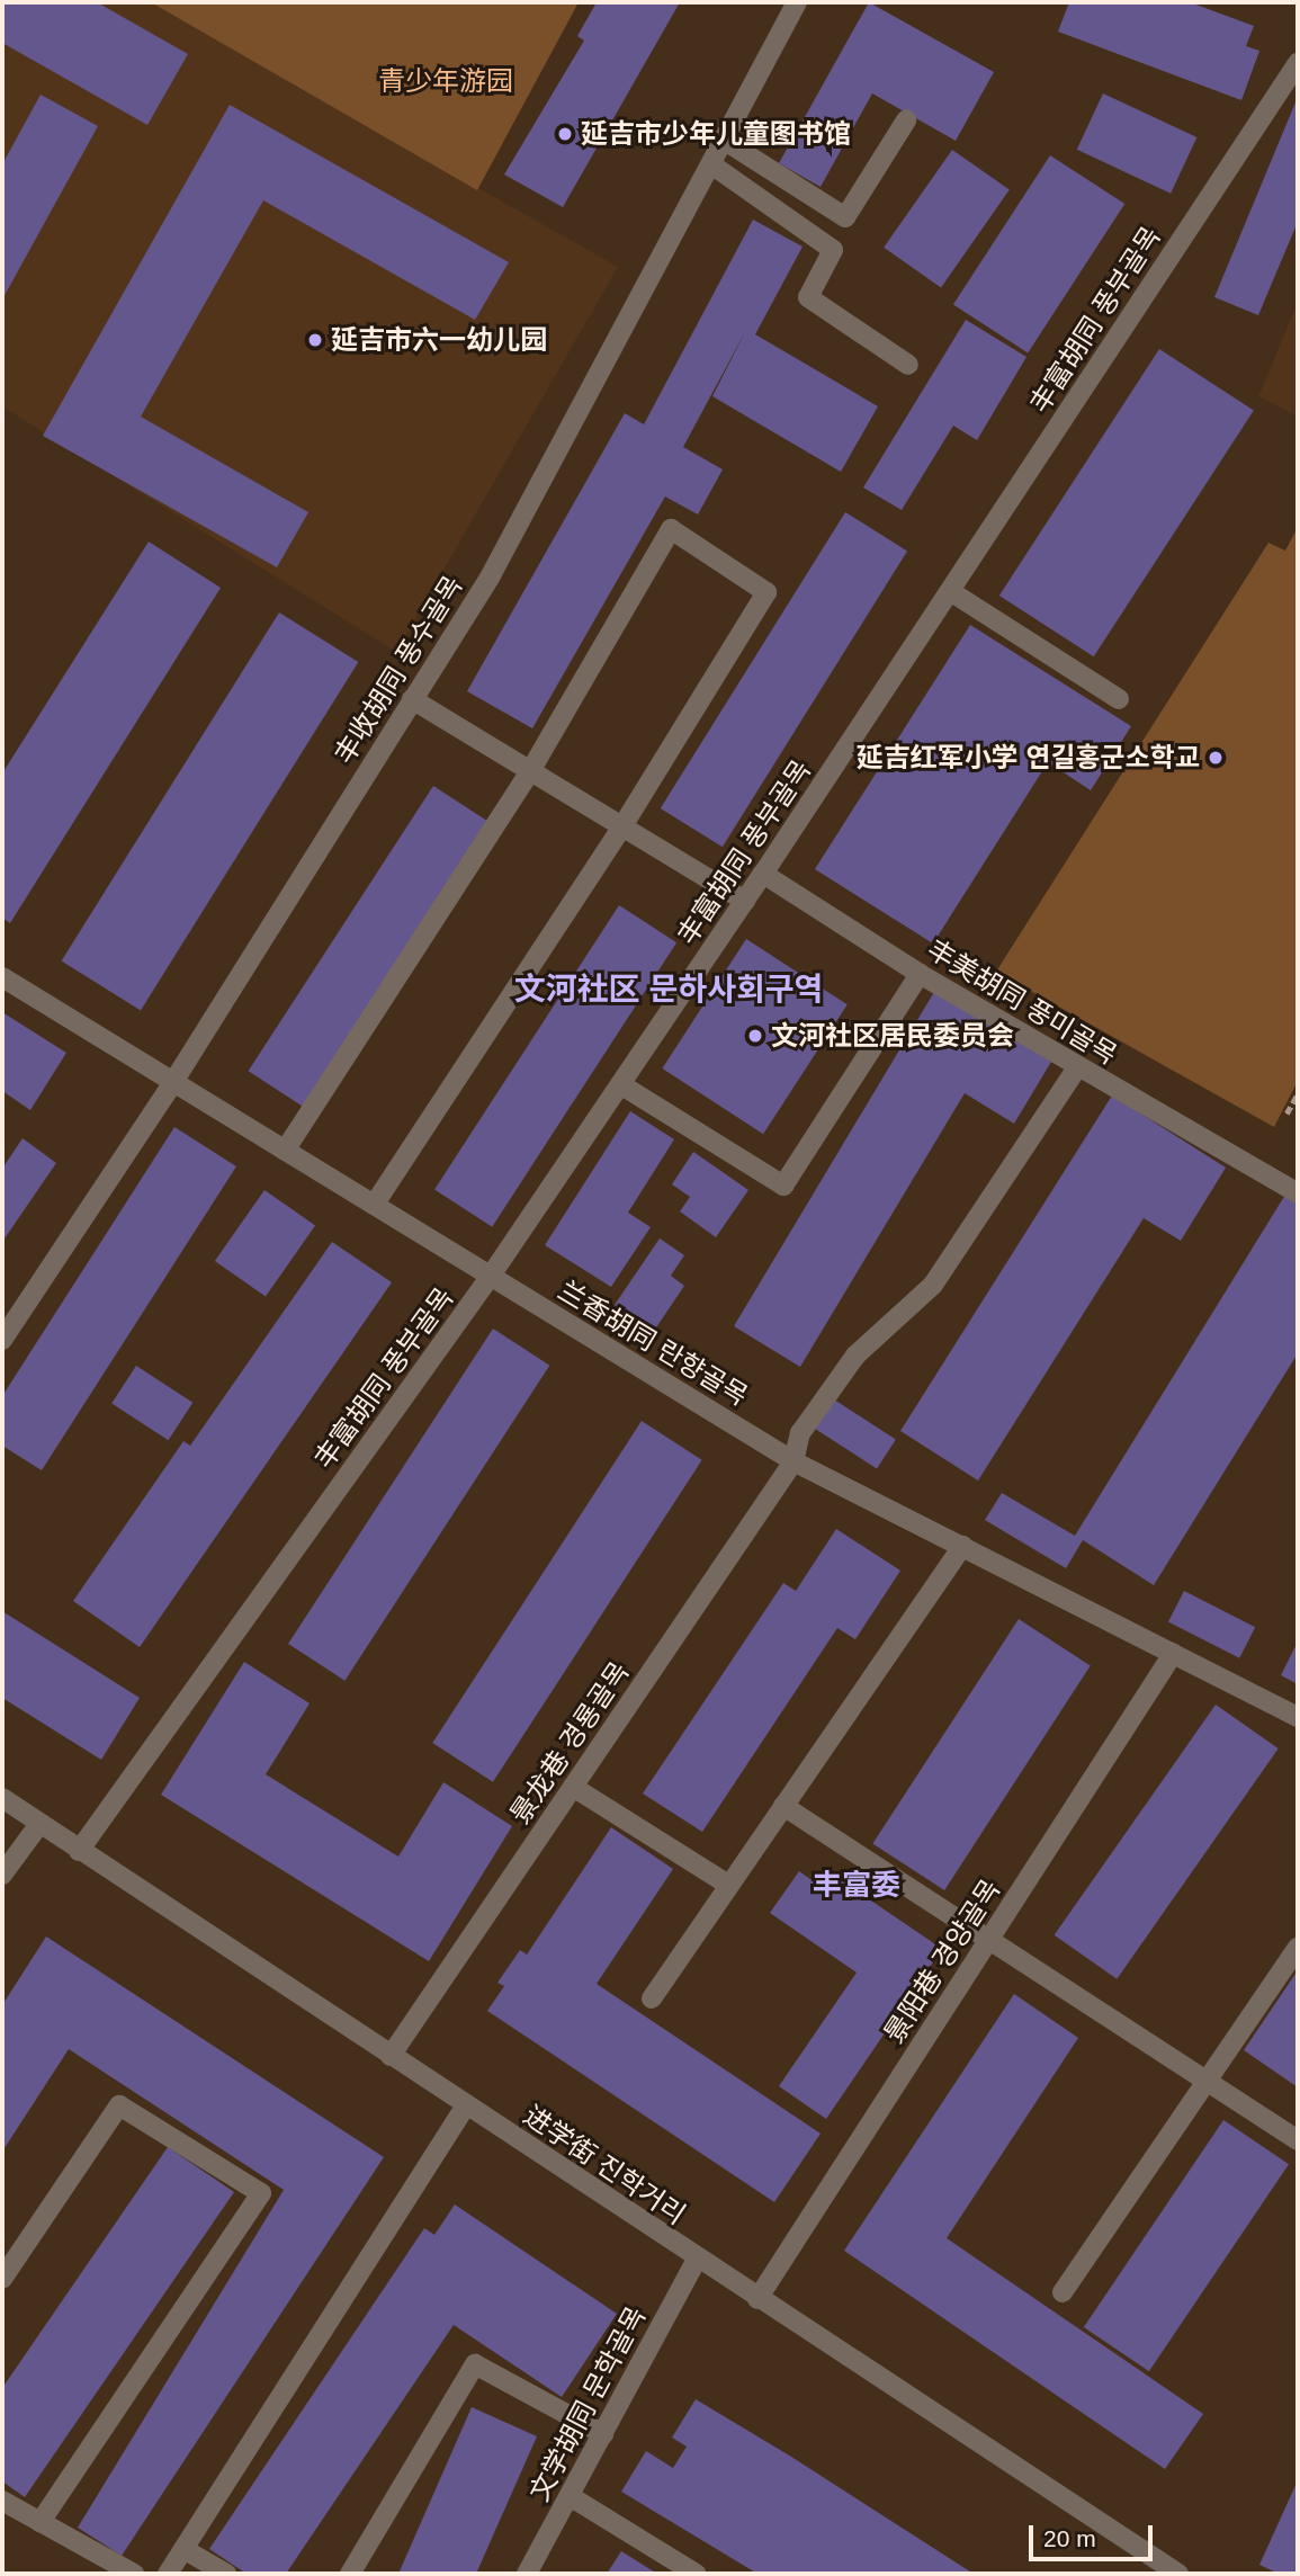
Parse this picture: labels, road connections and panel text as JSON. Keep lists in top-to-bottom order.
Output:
{
  "streets": {
    "street": [
      "丰富胡同 풍부골목",
      "丰收胡同 풍수골목",
      "丰美胡同 풍미골목",
      "兰香胡同 란향골목",
      "景龙巷 경룡골목",
      "景阳巷 경양골목",
      "进学街 진학거리",
      "文学胡同 문학골목"
    ]
  },
  "crossings": [
    ["丰富胡同 풍부골목", "丰美胡同 풍미골목"],
    ["丰富胡同 풍부골목", "兰香胡同 란향골목"],
    ["丰富胡同 풍부골목", "进学街 진학거리"],
    ["丰收胡同 풍수골목", "兰香胡同 란향골목"],
    ["丰美胡同 풍미골목", "景龙巷 경룡골목"],
    ["兰香胡同 란향골목", "景龙巷 경룡골목"],
    ["兰香胡同 란향골목", "景阳巷 경양골목"],
    ["景龙巷 경룡골목", "进学街 진학거리"],
    ["景阳巷 경양골목", "进学街 진학거리"],
    ["进学街 진학거리", "文学胡同 문학골목"]
  ],
  "districts": ["文河社区 문하사회구역", "丰富委"],
  "parks": ["青少年游园"],
  "places": [
    "延吉市少年儿童图书馆",
    "延吉市六一幼儿园",
    "延吉红军小学 연길홍군소학교",
    "文河社区居民委员会"
  ],
  "scale_bar": "20 m"
}
